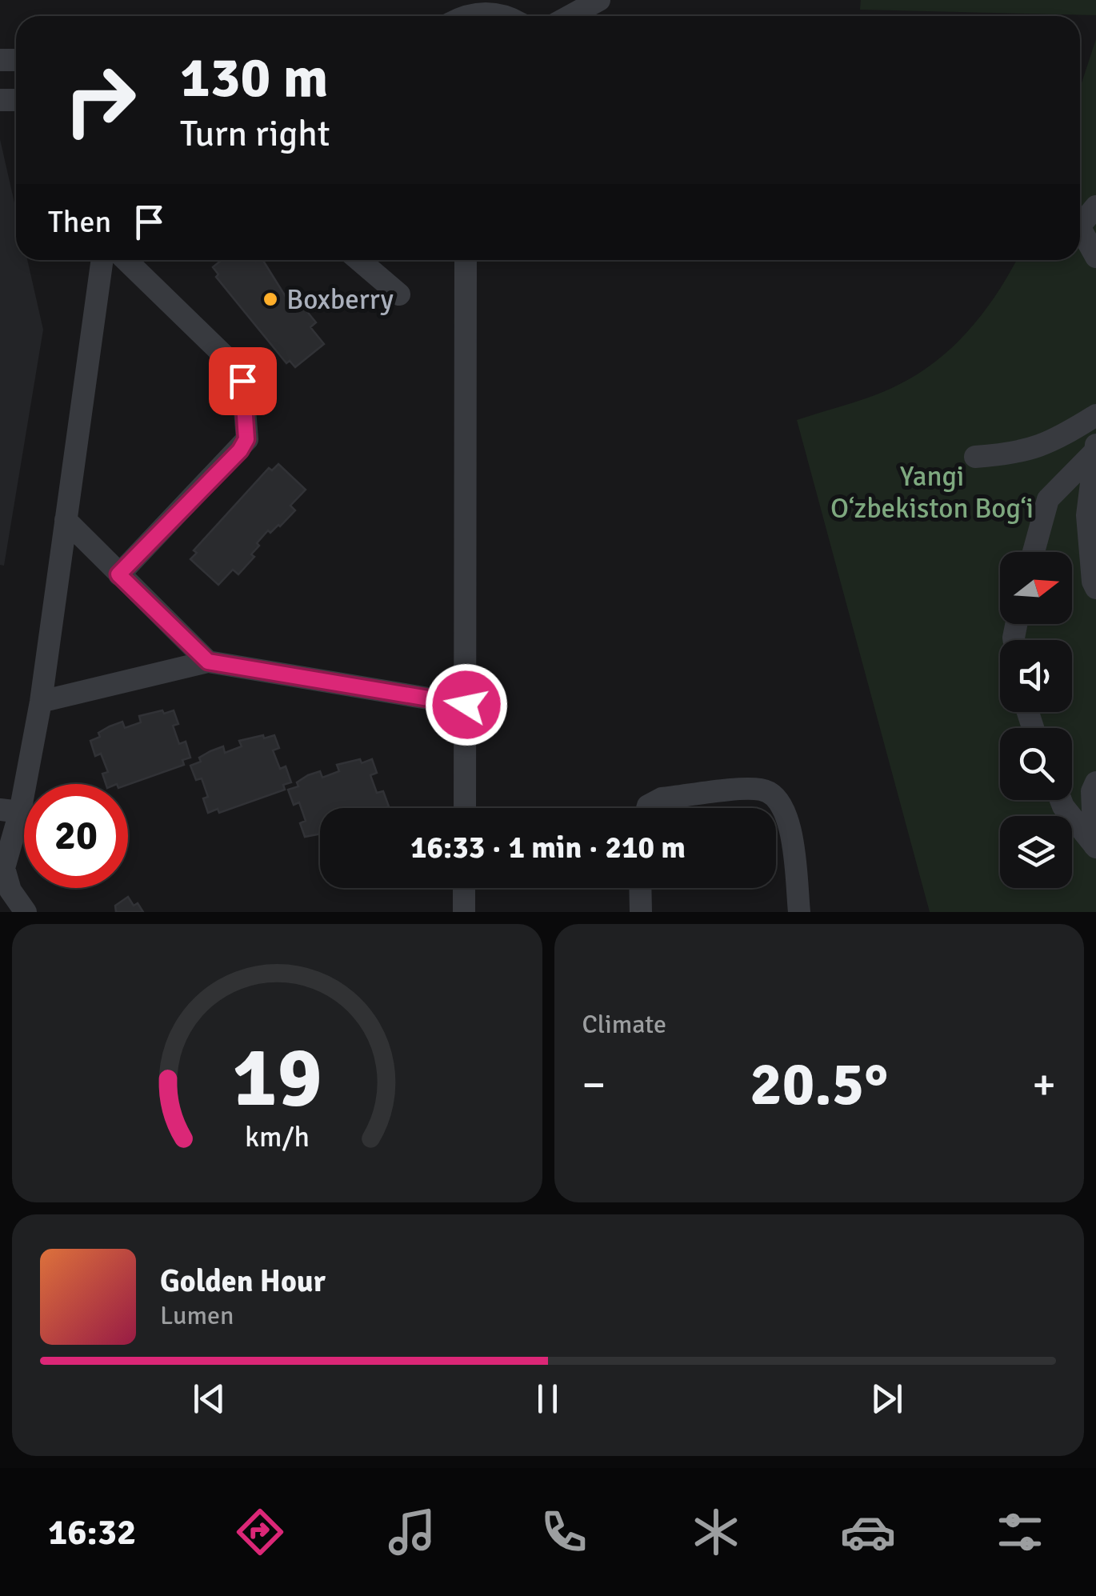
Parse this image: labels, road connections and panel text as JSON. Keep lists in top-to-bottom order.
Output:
{
  "parks": ["Yangi Oʻzbekiston Bogʻi"],
  "places": ["Boxberry"],
  "north": "right",
  "page": {
    "turn": ["130 m", "Turn right"],
    "then": "Then",
    "limit": "20",
    "trip": "16:33 · 1 min · 210 m",
    "tile": "Climate",
    "heat": ["−", "20.5°", "+"],
    "song": ["Golden Hour", "Lumen"],
    "tabs": "16:32",
    "gauge": ["19", "km/h"]
  }
}
